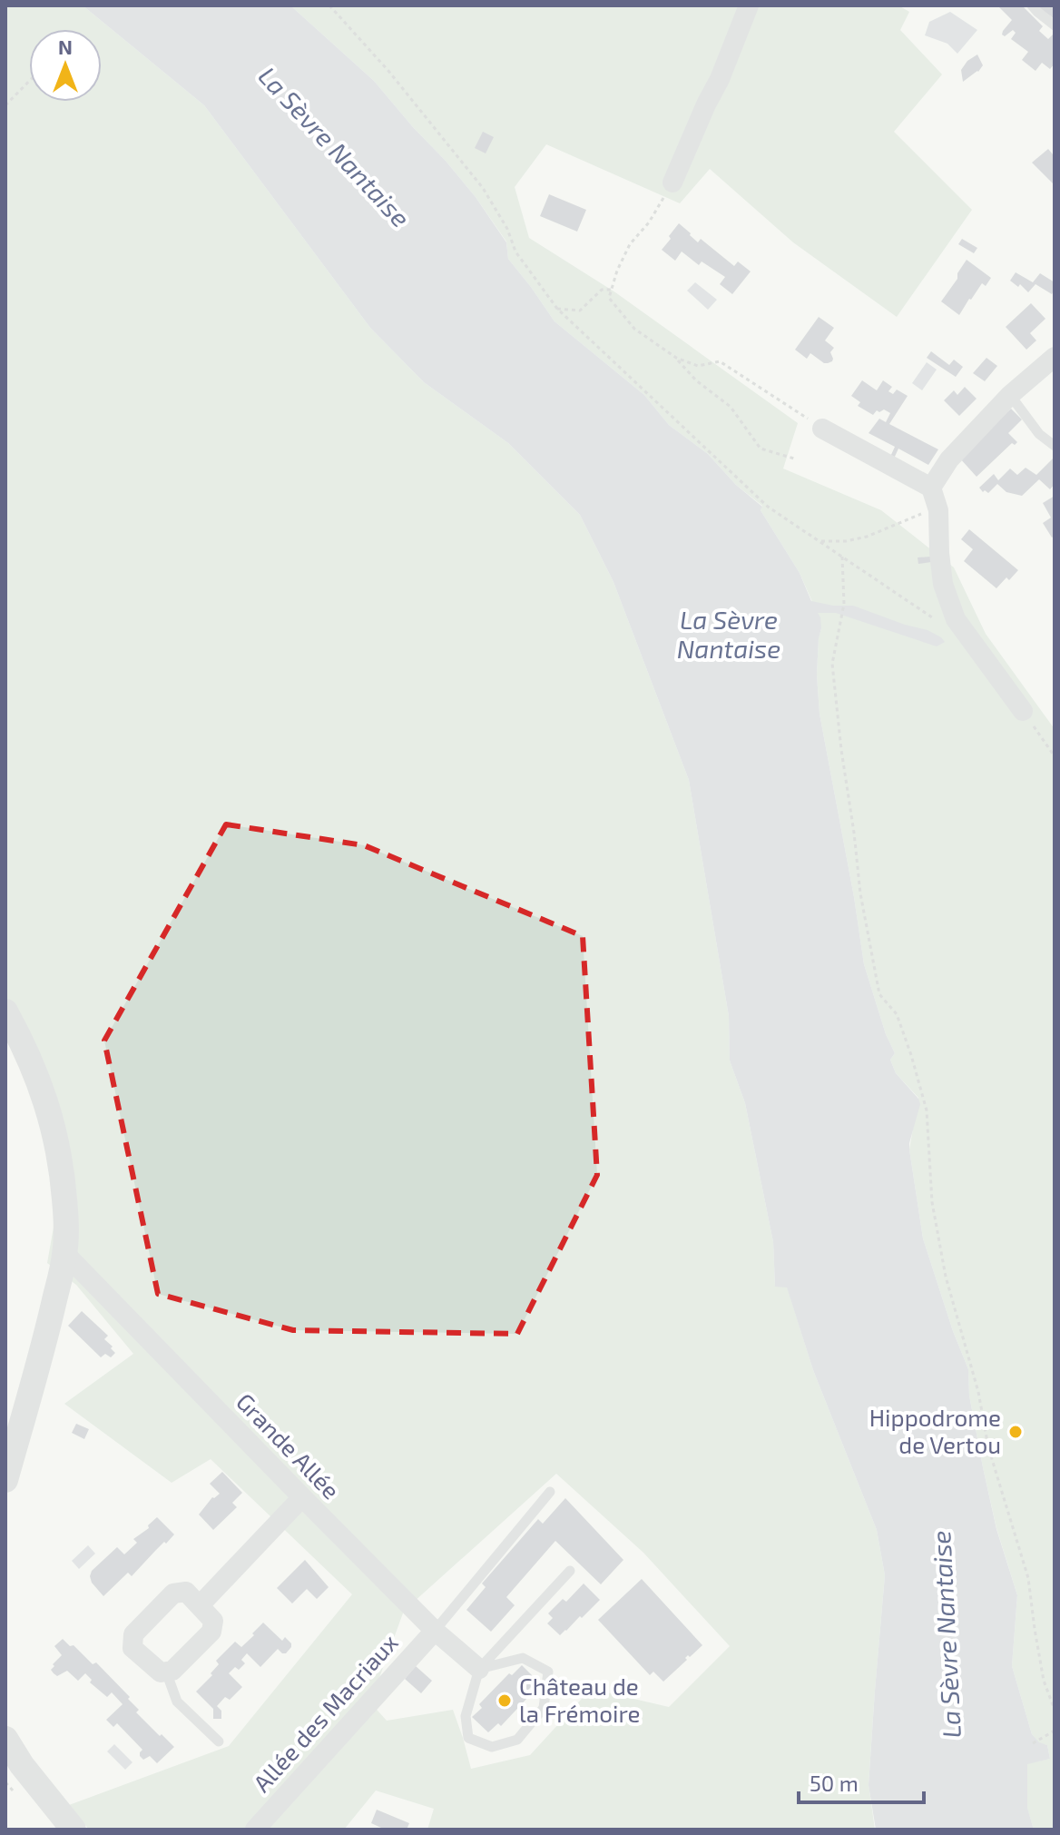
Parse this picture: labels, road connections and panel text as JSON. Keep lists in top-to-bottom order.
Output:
{
  "streets": {
    "street": ["Grande Allée", "Allée des Macriaux"]
  },
  "crossings": [
    ["Grande Allée", "Allée des Macriaux"]
  ],
  "water": ["La Sèvre Nantaise"],
  "places": ["Hippodrome de Vertou", "Château de la Frémoire"],
  "scale_bar": "50 m",
  "north": "top"
}
